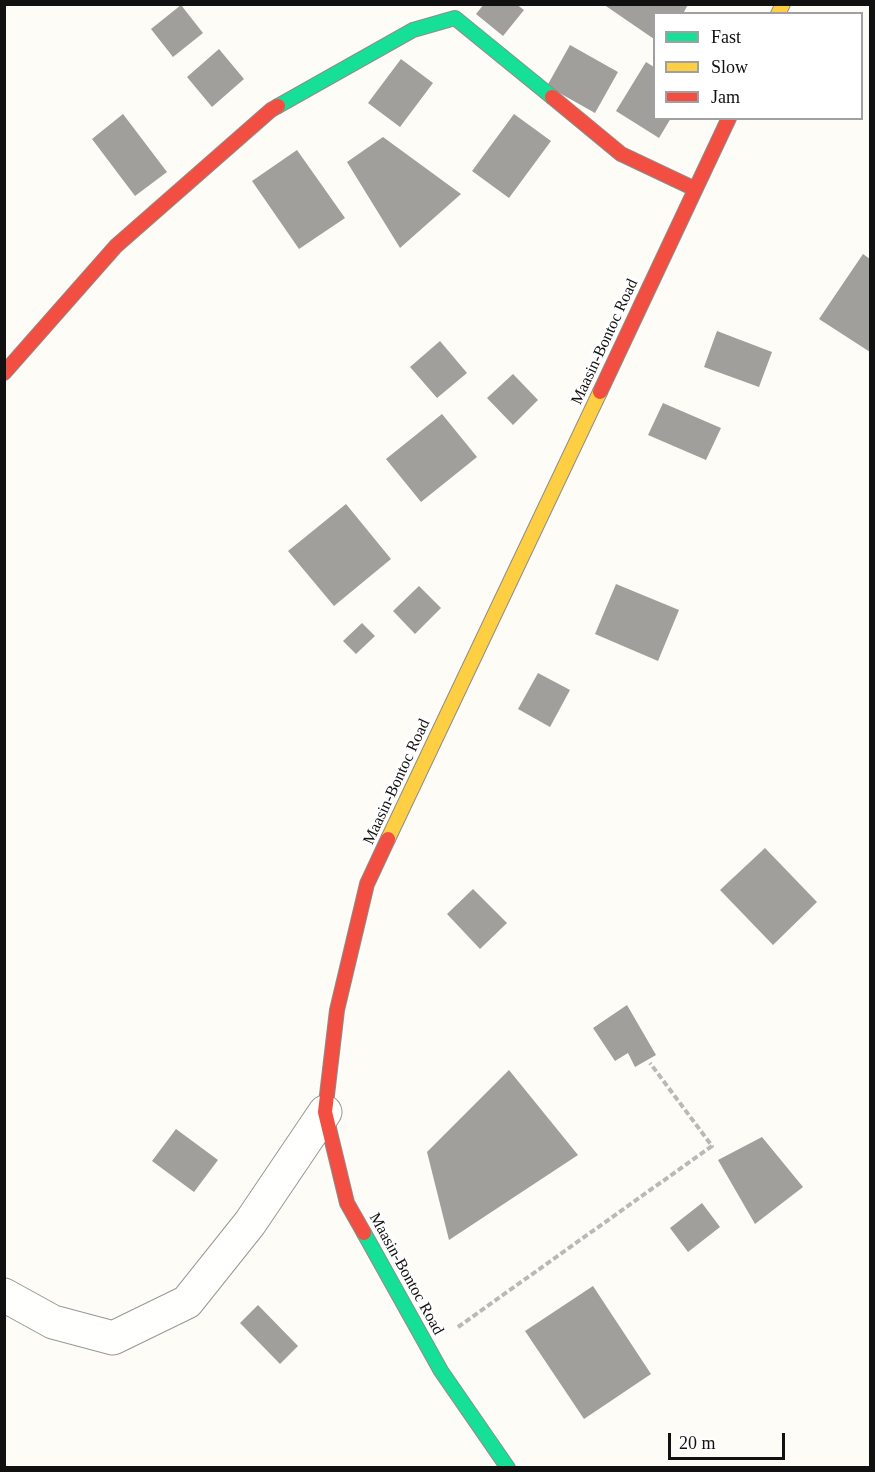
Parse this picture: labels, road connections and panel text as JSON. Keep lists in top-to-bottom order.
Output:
{
  "streets": {
    "main road": ["Maasin-Bontoc Road"]
  },
  "legend": ["Fast", "Slow", "Jam"],
  "scale_bar": "20 m"
}
